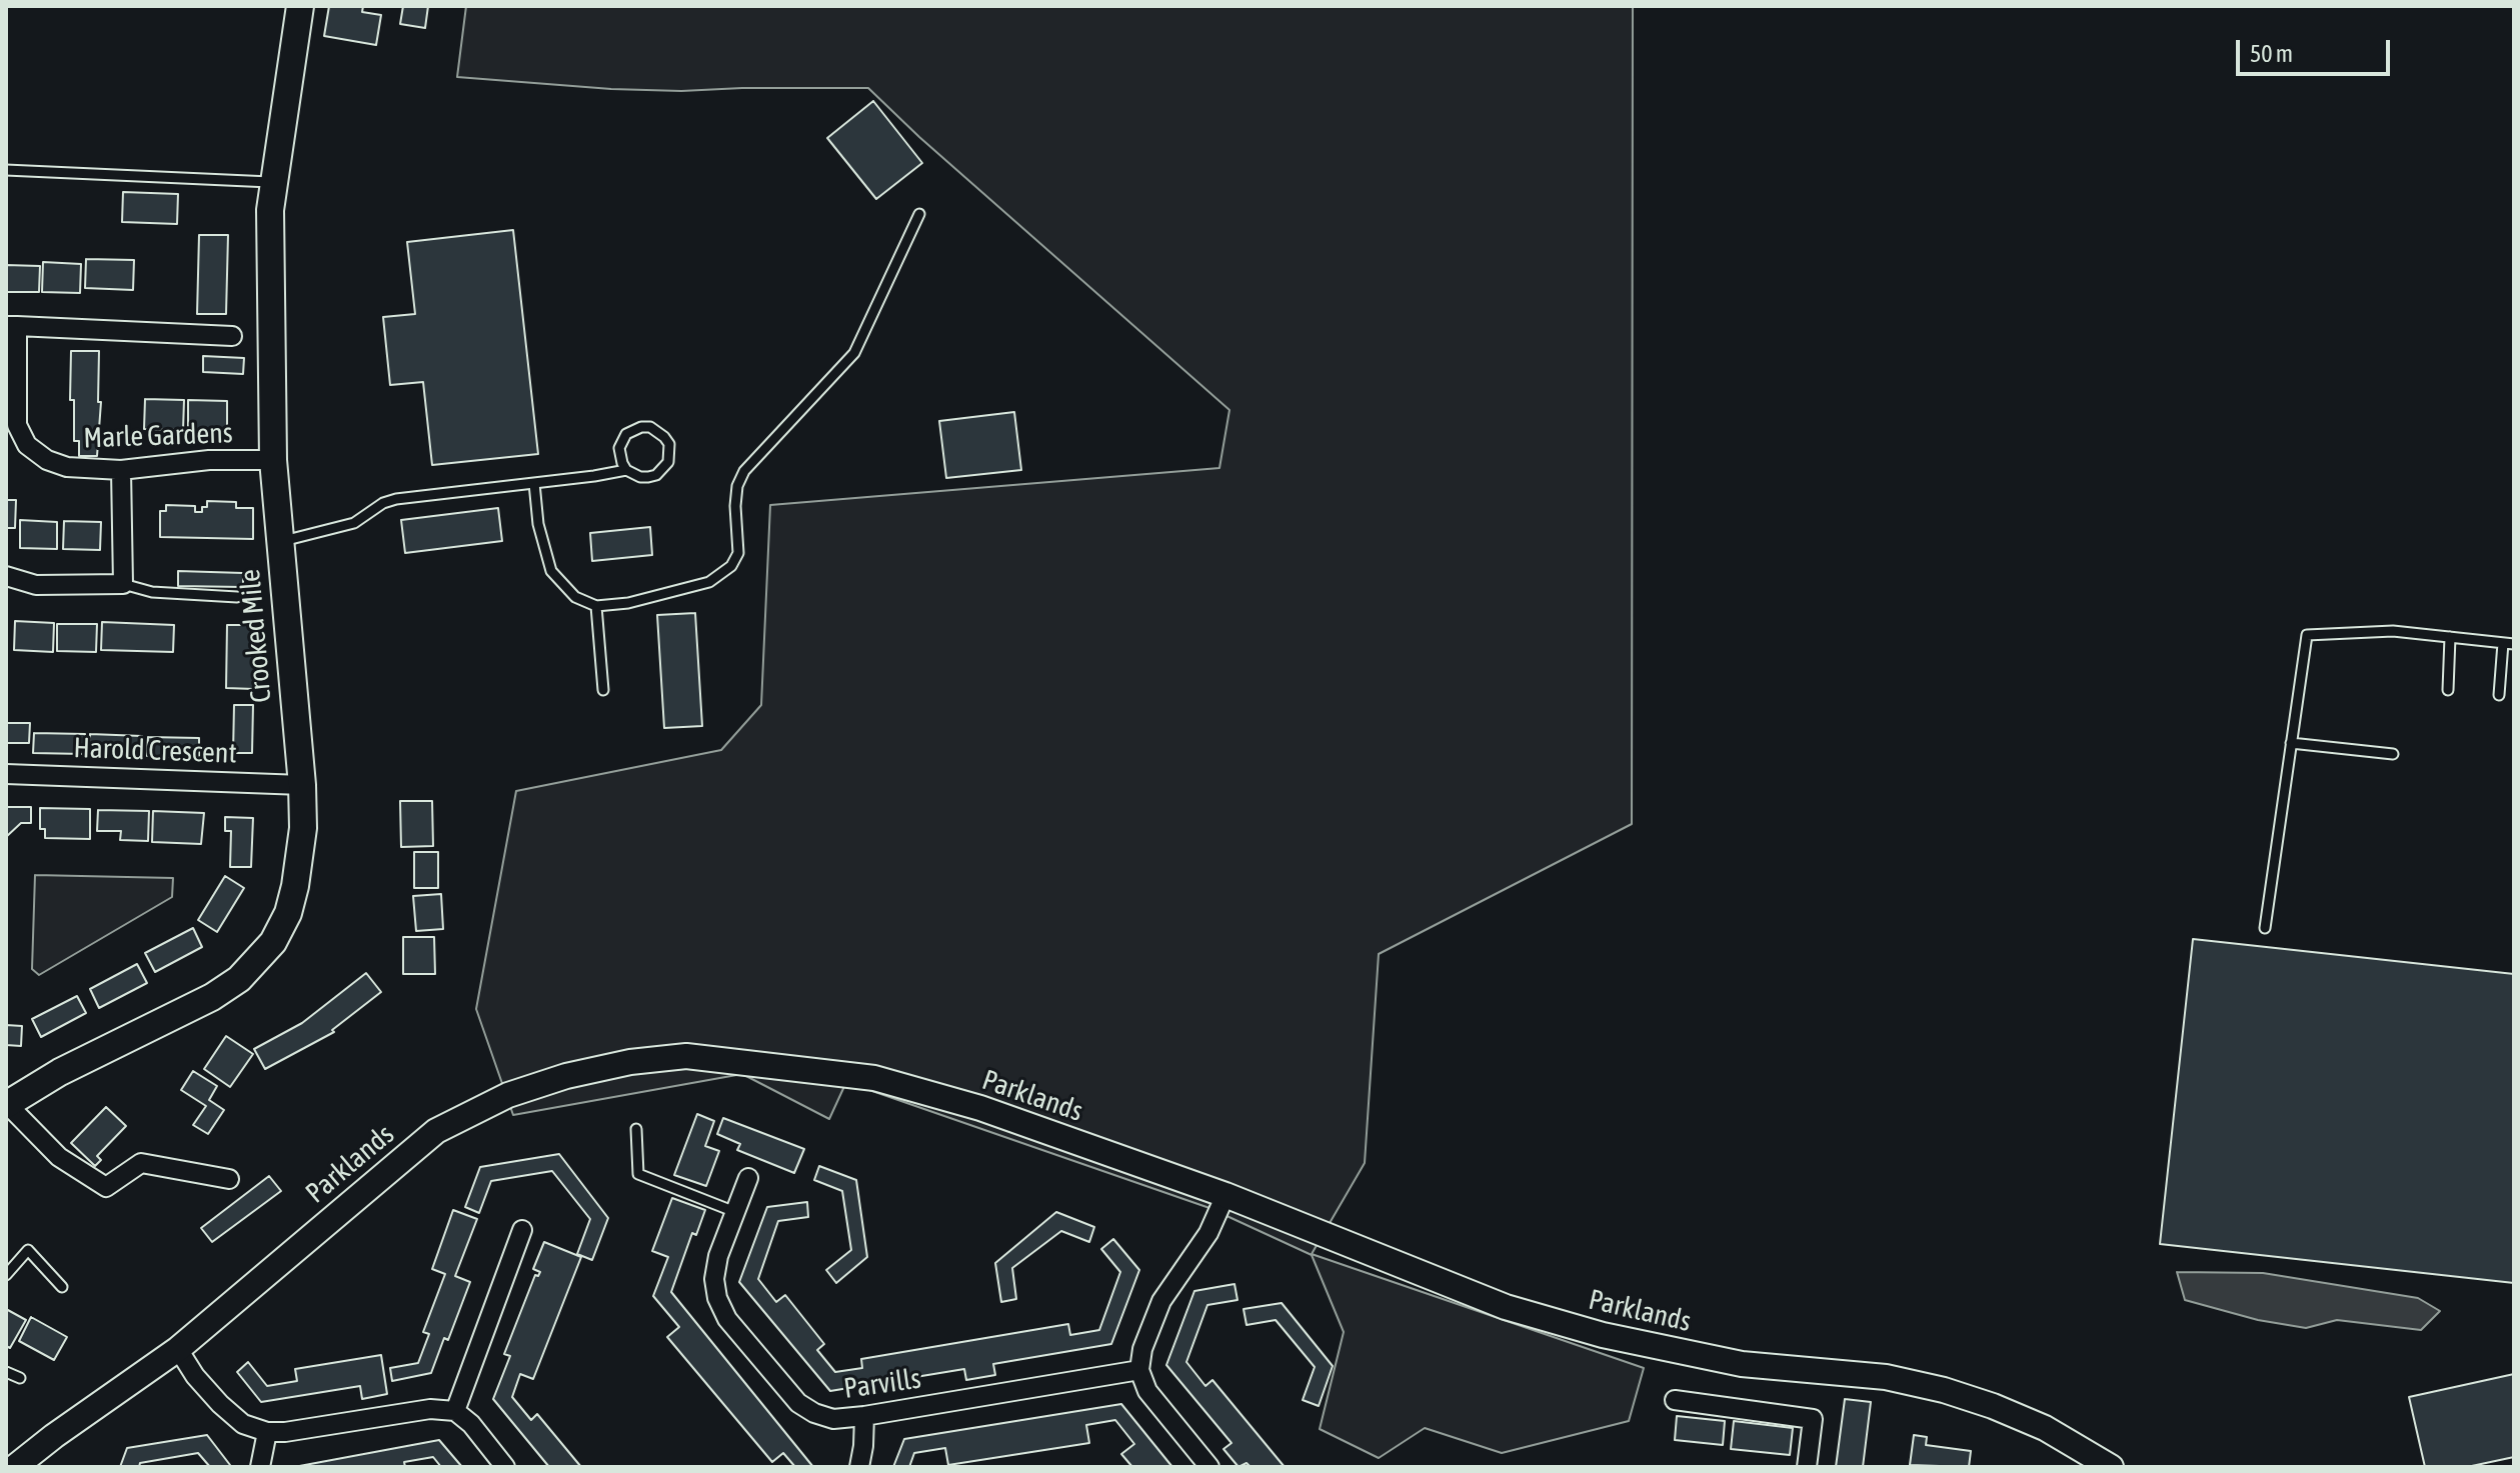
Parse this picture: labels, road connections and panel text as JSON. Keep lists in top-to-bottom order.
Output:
{
  "streets": {
    "main road": ["Crooked Mile"],
    "street": [
      "Marle Gardens",
      "Harold Crescent",
      "Parklands",
      "Parvills"
    ]
  },
  "crossings": [
    ["Marle Gardens", "Crooked Mile"],
    ["Crooked Mile", "Harold Crescent"]
  ],
  "scale_bar": "50 m"
}
